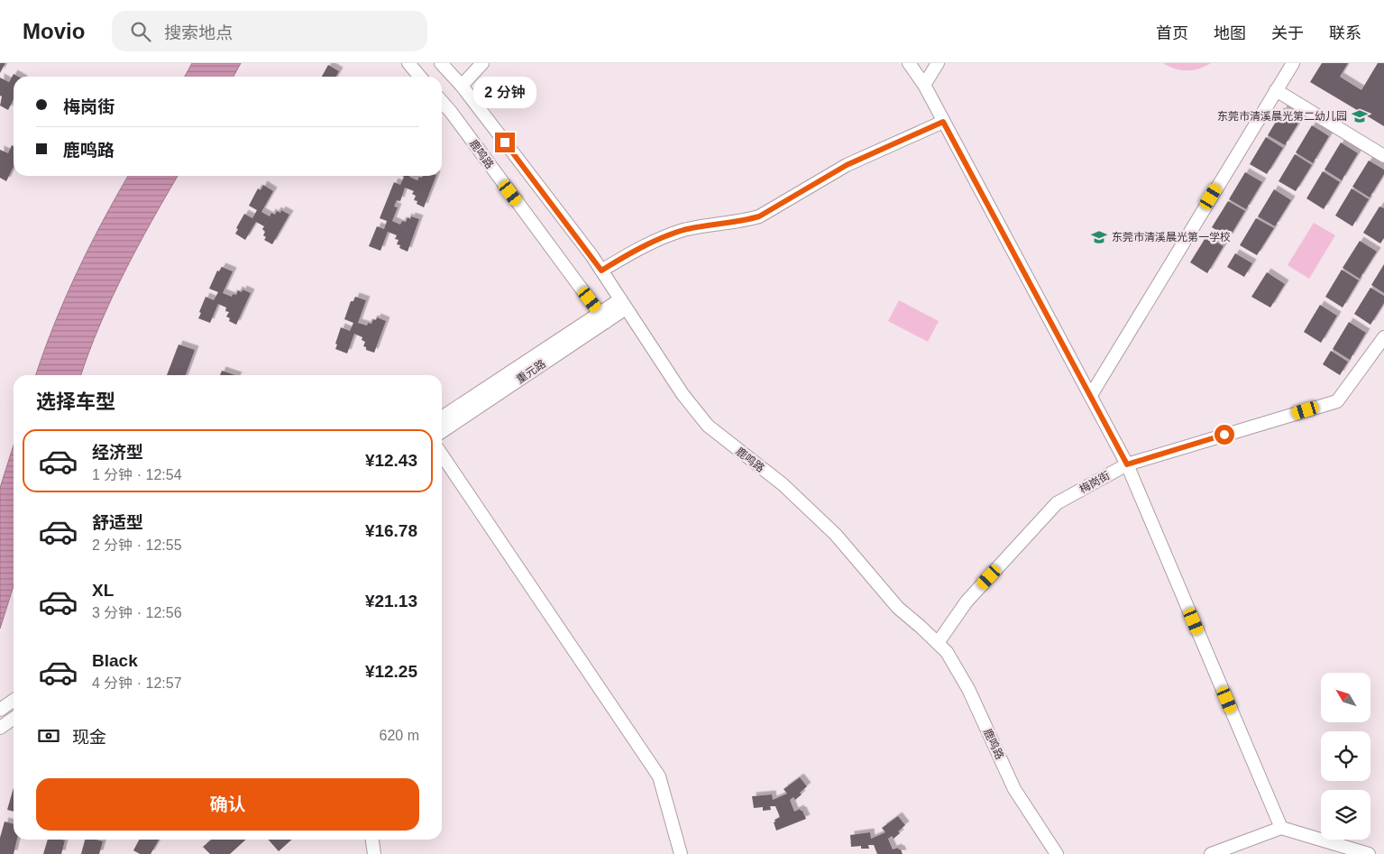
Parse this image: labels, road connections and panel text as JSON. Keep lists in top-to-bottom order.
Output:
{
  "streets": {
    "street": ["鹿鸣路", "重元路", "梅岗街"]
  },
  "crossings": [
    ["鹿鸣路", "重元路"],
    ["鹿鸣路", "梅岗街"]
  ],
  "places": {
    "school or university": ["东莞市清溪晨光第二幼儿园", "东莞市清溪晨光第一学校"]
  },
  "north": "top left",
  "page": {
    "header": "Movio",
    "search": "搜索地点",
    "nav": [
      "首页",
      "地图",
      "关于",
      "联系"
    ],
    "bubble": "2 分钟",
    "banner": ["梅岗街", "鹿鸣路"],
    "heading": "选择车型",
    "list": [
      {
        "name": "经济型",
        "note": "1 分钟 · 12:54",
        "value": "¥12.43"
      },
      {
        "name": "舒适型",
        "note": "2 分钟 · 12:55",
        "value": "¥16.78"
      },
      {
        "name": "XL",
        "note": "3 分钟 · 12:56",
        "value": "¥21.13"
      },
      {
        "name": "Black",
        "note": "4 分钟 · 12:57",
        "value": "¥12.25"
      }
    ],
    "pay": ["现金", "620 m"],
    "buttons": "确认"
  }
}
